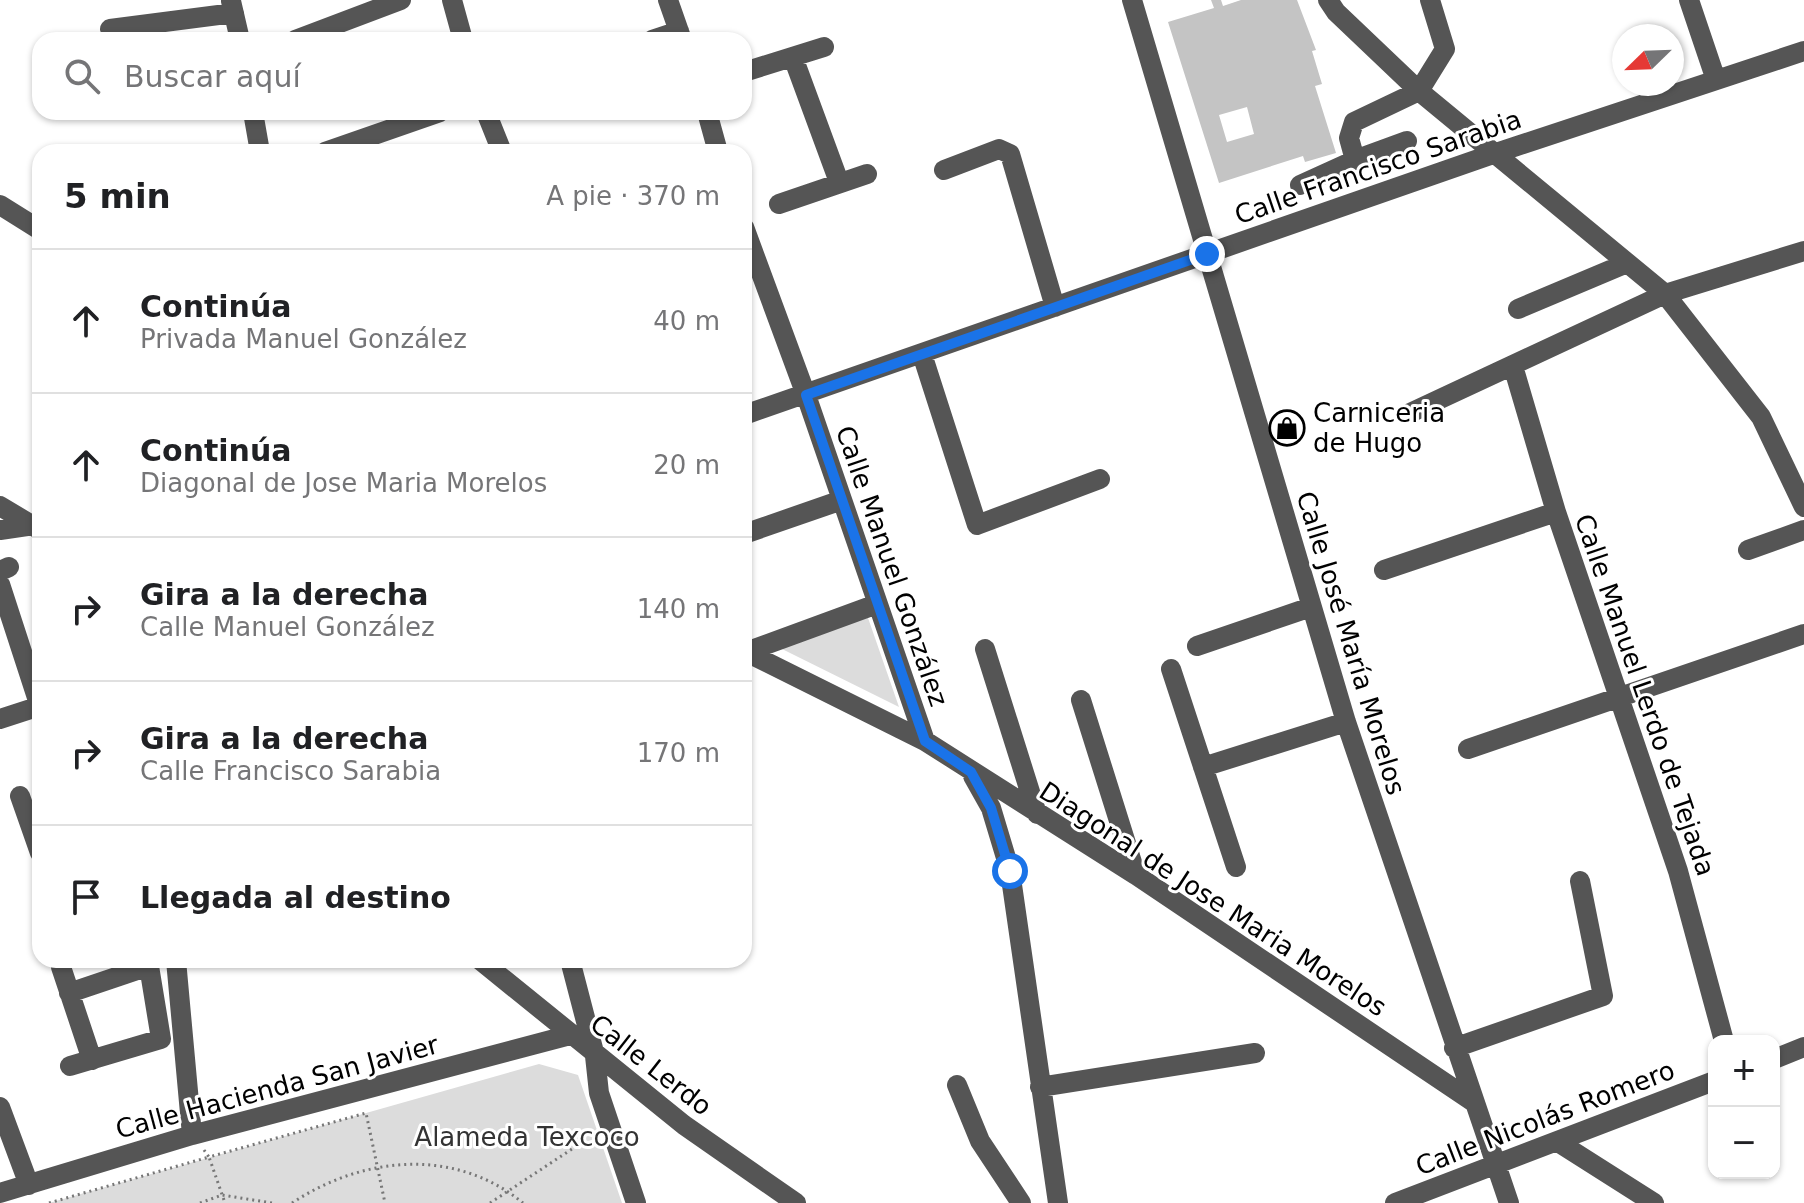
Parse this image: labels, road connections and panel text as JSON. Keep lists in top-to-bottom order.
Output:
{
  "streets": {
    "street": [
      "Calle Francisco Sarabia",
      "Calle Manuel González",
      "Calle José María Morelos",
      "Calle Manuel Lerdo de Tejada",
      "Diagonal de Jose Maria Morelos",
      "Calle Lerdo",
      "Calle Hacienda San Javier",
      "Calle Nicolás Romero"
    ]
  },
  "crossings": [
    ["Calle Francisco Sarabia", "Calle Manuel González"],
    ["Calle Francisco Sarabia", "Calle José María Morelos"],
    ["Calle Manuel González", "Diagonal de Jose Maria Morelos"],
    ["Calle José María Morelos", "Diagonal de Jose Maria Morelos"],
    ["Calle José María Morelos", "Calle Nicolás Romero"],
    ["Calle Lerdo", "Calle Hacienda San Javier"]
  ],
  "parks": ["Alameda Texcoco"],
  "places": {
    "shop": ["Carniceria de Hugo"]
  },
  "north": "bottom left",
  "page": {
    "search": "Buscar aquí",
    "heading": ["5 min", "A pie · 370 m"],
    "list": [
      ["Continúa", "Privada Manuel González", "40 m"],
      ["Continúa", "Diagonal de Jose Maria Morelos", "20 m"],
      ["Gira a la derecha", "Calle Manuel González", "140 m"],
      ["Gira a la derecha", "Calle Francisco Sarabia", "170 m"],
      "Llegada al destino"
    ],
    "map_buttons": ["+", "−"]
  }
}
